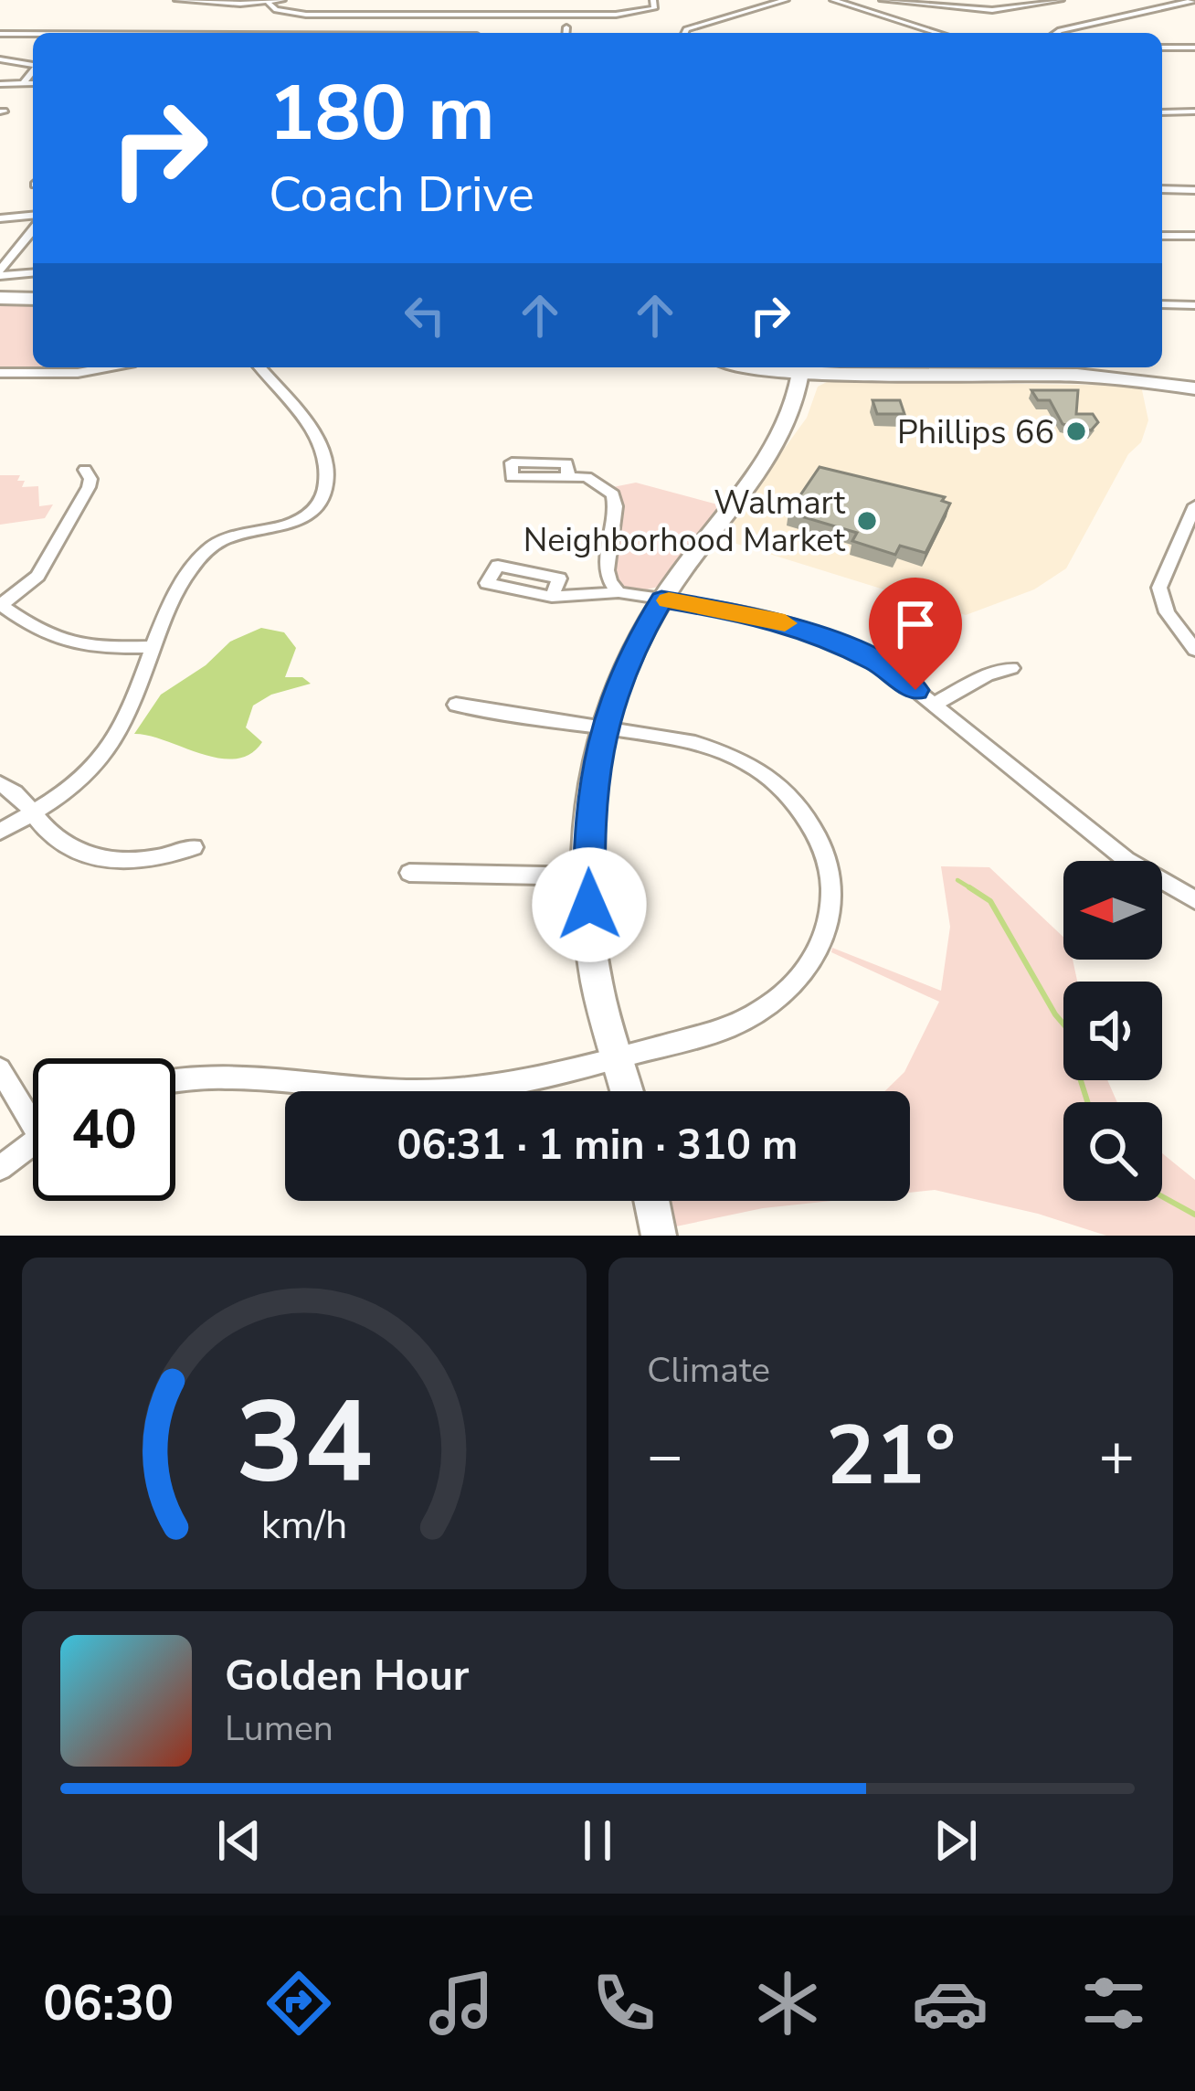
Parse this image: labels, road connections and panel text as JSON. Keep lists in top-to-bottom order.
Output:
{
  "places": ["Phillips 66", "Walmart Neighborhood Market"],
  "north": "left",
  "page": {
    "turn": ["180 m", "Coach Drive"],
    "limit": "40",
    "trip": "06:31 · 1 min · 310 m",
    "tile": "Climate",
    "heat": ["−", "21°", "+"],
    "song": ["Golden Hour", "Lumen"],
    "tabs": "06:30",
    "gauge": ["34", "km/h"]
  }
}
